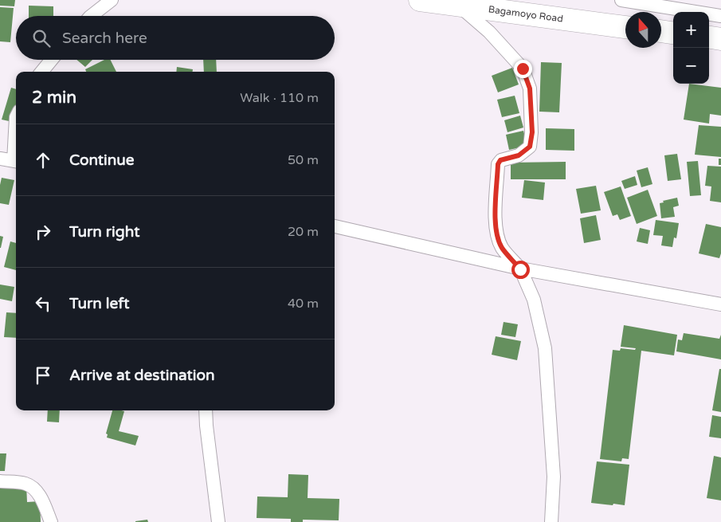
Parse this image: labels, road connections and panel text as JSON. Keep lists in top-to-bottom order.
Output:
{
  "streets": {
    "highway": ["Bagamoyo Road"]
  },
  "north": "top",
  "page": {
    "map_buttons": ["+", "−"],
    "search": "Search here",
    "heading": ["2 min", "Walk · 110 m"],
    "list": [
      ["Continue", "50 m"],
      ["Turn right", "20 m"],
      ["Turn left", "40 m"],
      "Arrive at destination"
    ]
  }
}
